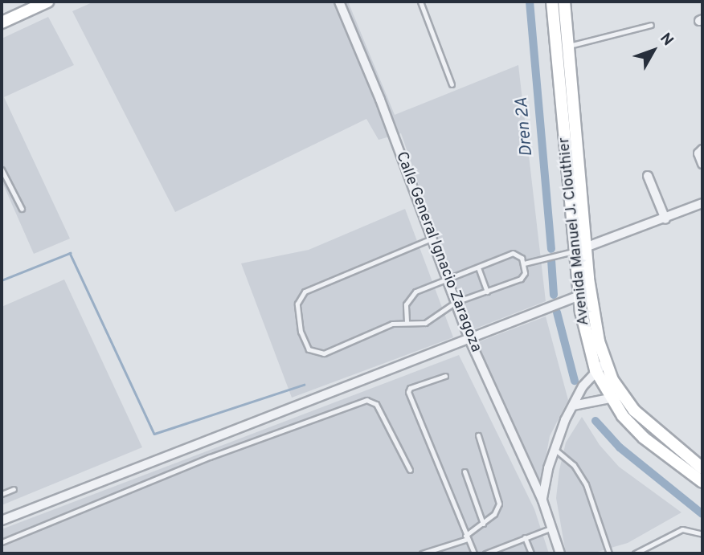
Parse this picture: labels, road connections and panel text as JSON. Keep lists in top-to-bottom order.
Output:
{
  "streets": {
    "main road": ["Avenida Manuel J. Clouthier"],
    "street": ["Calle General Ignacio Zaragoza"]
  },
  "water": ["Dren 2A"],
  "north": "top right"
}
